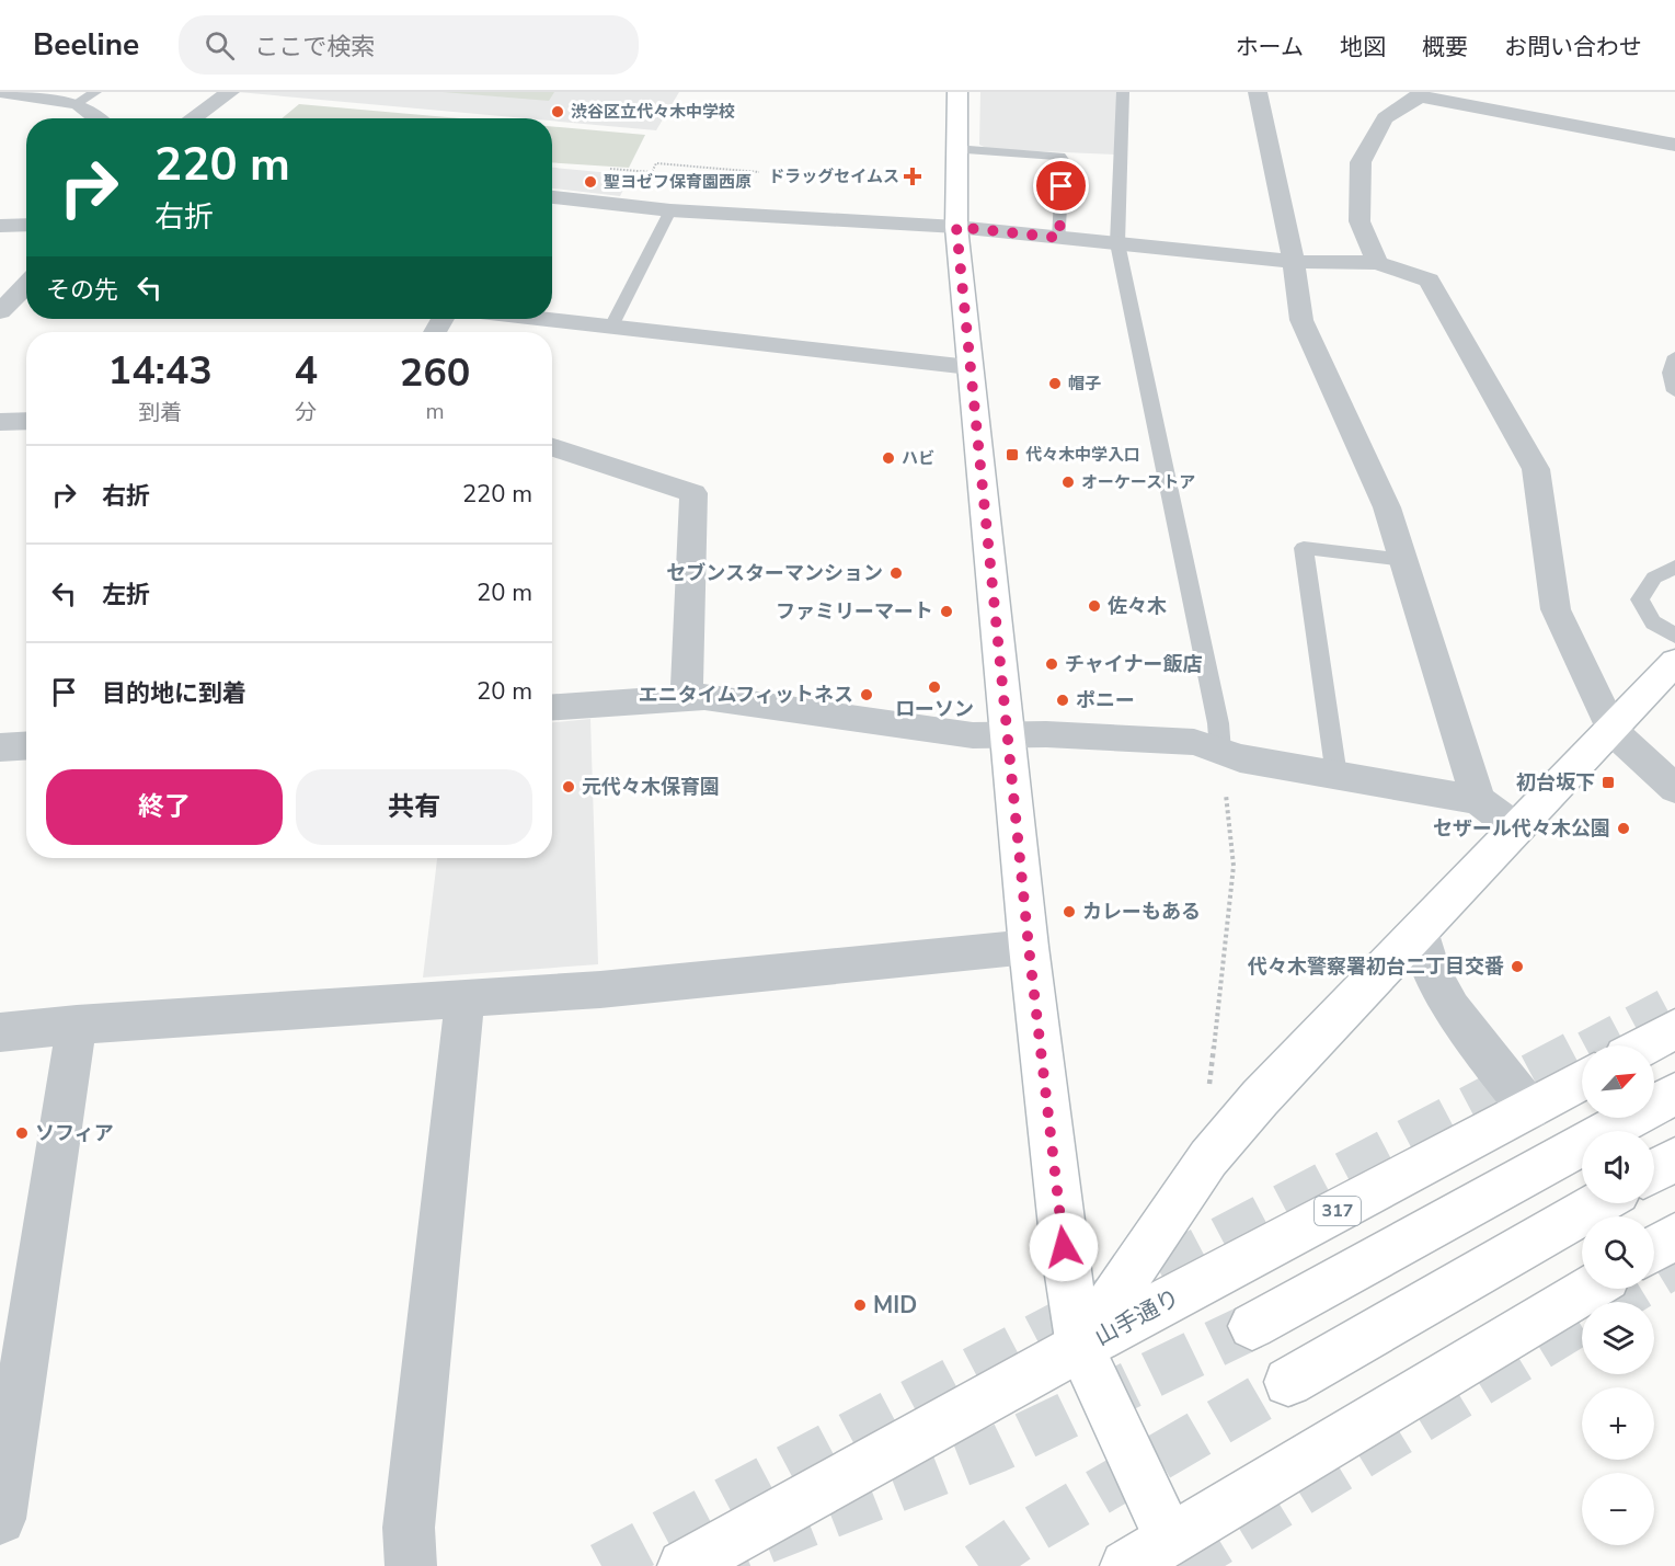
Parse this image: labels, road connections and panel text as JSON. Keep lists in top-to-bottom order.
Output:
{
  "streets": {
    "main road": ["317", "山手通り"]
  },
  "places": {
    "other": [
      "渋谷区立代々木中学校",
      "聖ヨゼフ保育園西原",
      "帽子",
      "ハビ",
      "オーケーストア",
      "セブンスターマンション",
      "佐々木",
      "ファミリーマート",
      "チャイナー飯店",
      "ローソン",
      "エニタイムフィットネス",
      "ポニー",
      "元代々木保育園",
      "セザール代々木公園",
      "カレーもある",
      "代々木警察署初台二丁目交番",
      "ソフィア",
      "MID"
    ],
    "health": ["ドラッグセイムス"],
    "transit": ["代々木中学入口", "初台坂下"]
  },
  "north": "top right",
  "page": {
    "header": "Beeline",
    "search": "ここで検索",
    "nav": [
      "ホーム",
      "地図",
      "概要",
      "お問い合わせ"
    ],
    "turn": ["220 m", "右折"],
    "then": "その先",
    "eta": [
      "14:43",
      "到着",
      "4",
      "分",
      "260",
      "m"
    ],
    "list": [
      {
        "name": "右折",
        "value": "220 m"
      },
      {
        "name": "左折",
        "value": "20 m"
      },
      {
        "name": "目的地に到着",
        "value": "20 m"
      }
    ],
    "buttons": ["終了", "共有"],
    "map_buttons": ["+", "−"]
  }
}
